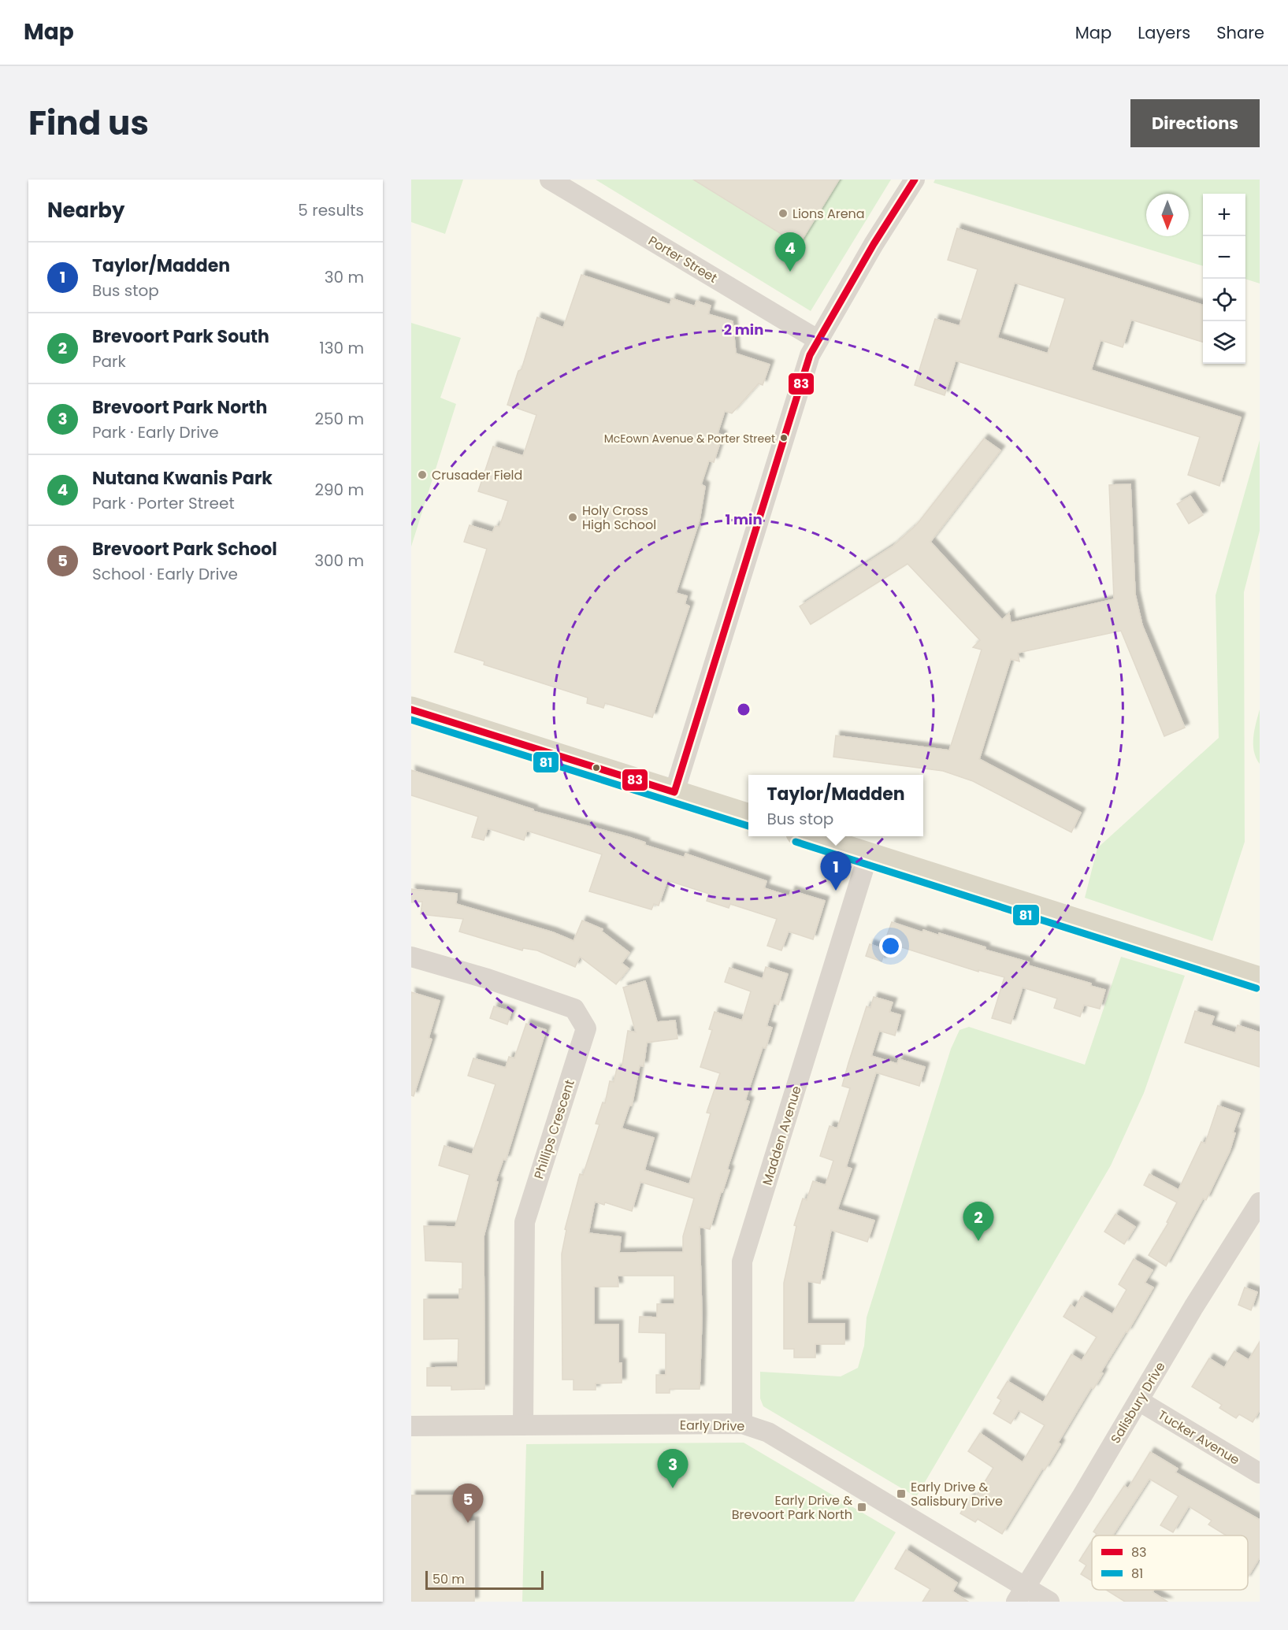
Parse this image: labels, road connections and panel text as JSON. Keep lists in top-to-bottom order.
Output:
{
  "streets": {
    "street": [
      "Porter Street",
      "Phillips Crescent",
      "Madden Avenue",
      "Salisbury Drive",
      "Early Drive",
      "Tucker Avenue"
    ]
  },
  "crossings": [
    ["Phillips Crescent", "Early Drive"],
    ["Madden Avenue", "Early Drive"],
    ["Salisbury Drive", "Early Drive"],
    ["Salisbury Drive", "Tucker Avenue"]
  ],
  "places": {
    "other": [
      "Lions Arena",
      "McEown Avenue & Porter Street",
      "Crusader Field",
      "Holy Cross High School"
    ],
    "transit": ["Early Drive & Salisbury Drive", "Early Drive & Brevoort Park North"]
  },
  "lines": ["transit line 83", "transit line 81"],
  "legend": ["83", "81"],
  "scale_bar": "50 m",
  "north": "bottom",
  "page": {
    "header": "Map",
    "nav": ["Map", "Layers", "Share"],
    "title": "Find us",
    "buttons": "Directions",
    "heading": ["Nearby", "5 results"],
    "map_buttons": ["+", "−"],
    "pins": [
      "4",
      "1",
      "2",
      "3",
      "5"
    ],
    "list": [
      {
        "mark": "1",
        "name": "Taylor/Madden",
        "note": "Bus stop",
        "value": "30 m"
      },
      {
        "mark": "2",
        "name": "Brevoort Park South",
        "note": "Park",
        "value": "130 m"
      },
      {
        "mark": "3",
        "name": "Brevoort Park North",
        "note": "Park · Early Drive",
        "value": "250 m"
      },
      {
        "mark": "4",
        "name": "Nutana Kwanis Park",
        "note": "Park · Porter Street",
        "value": "290 m"
      },
      {
        "mark": "5",
        "name": "Brevoort Park School",
        "note": "School · Early Drive",
        "value": "300 m"
      }
    ],
    "popup": ["Taylor/Madden", "Bus stop"],
    "scale": "50 m"
  },
  "rings": ["2 min", "1 min"]
}
